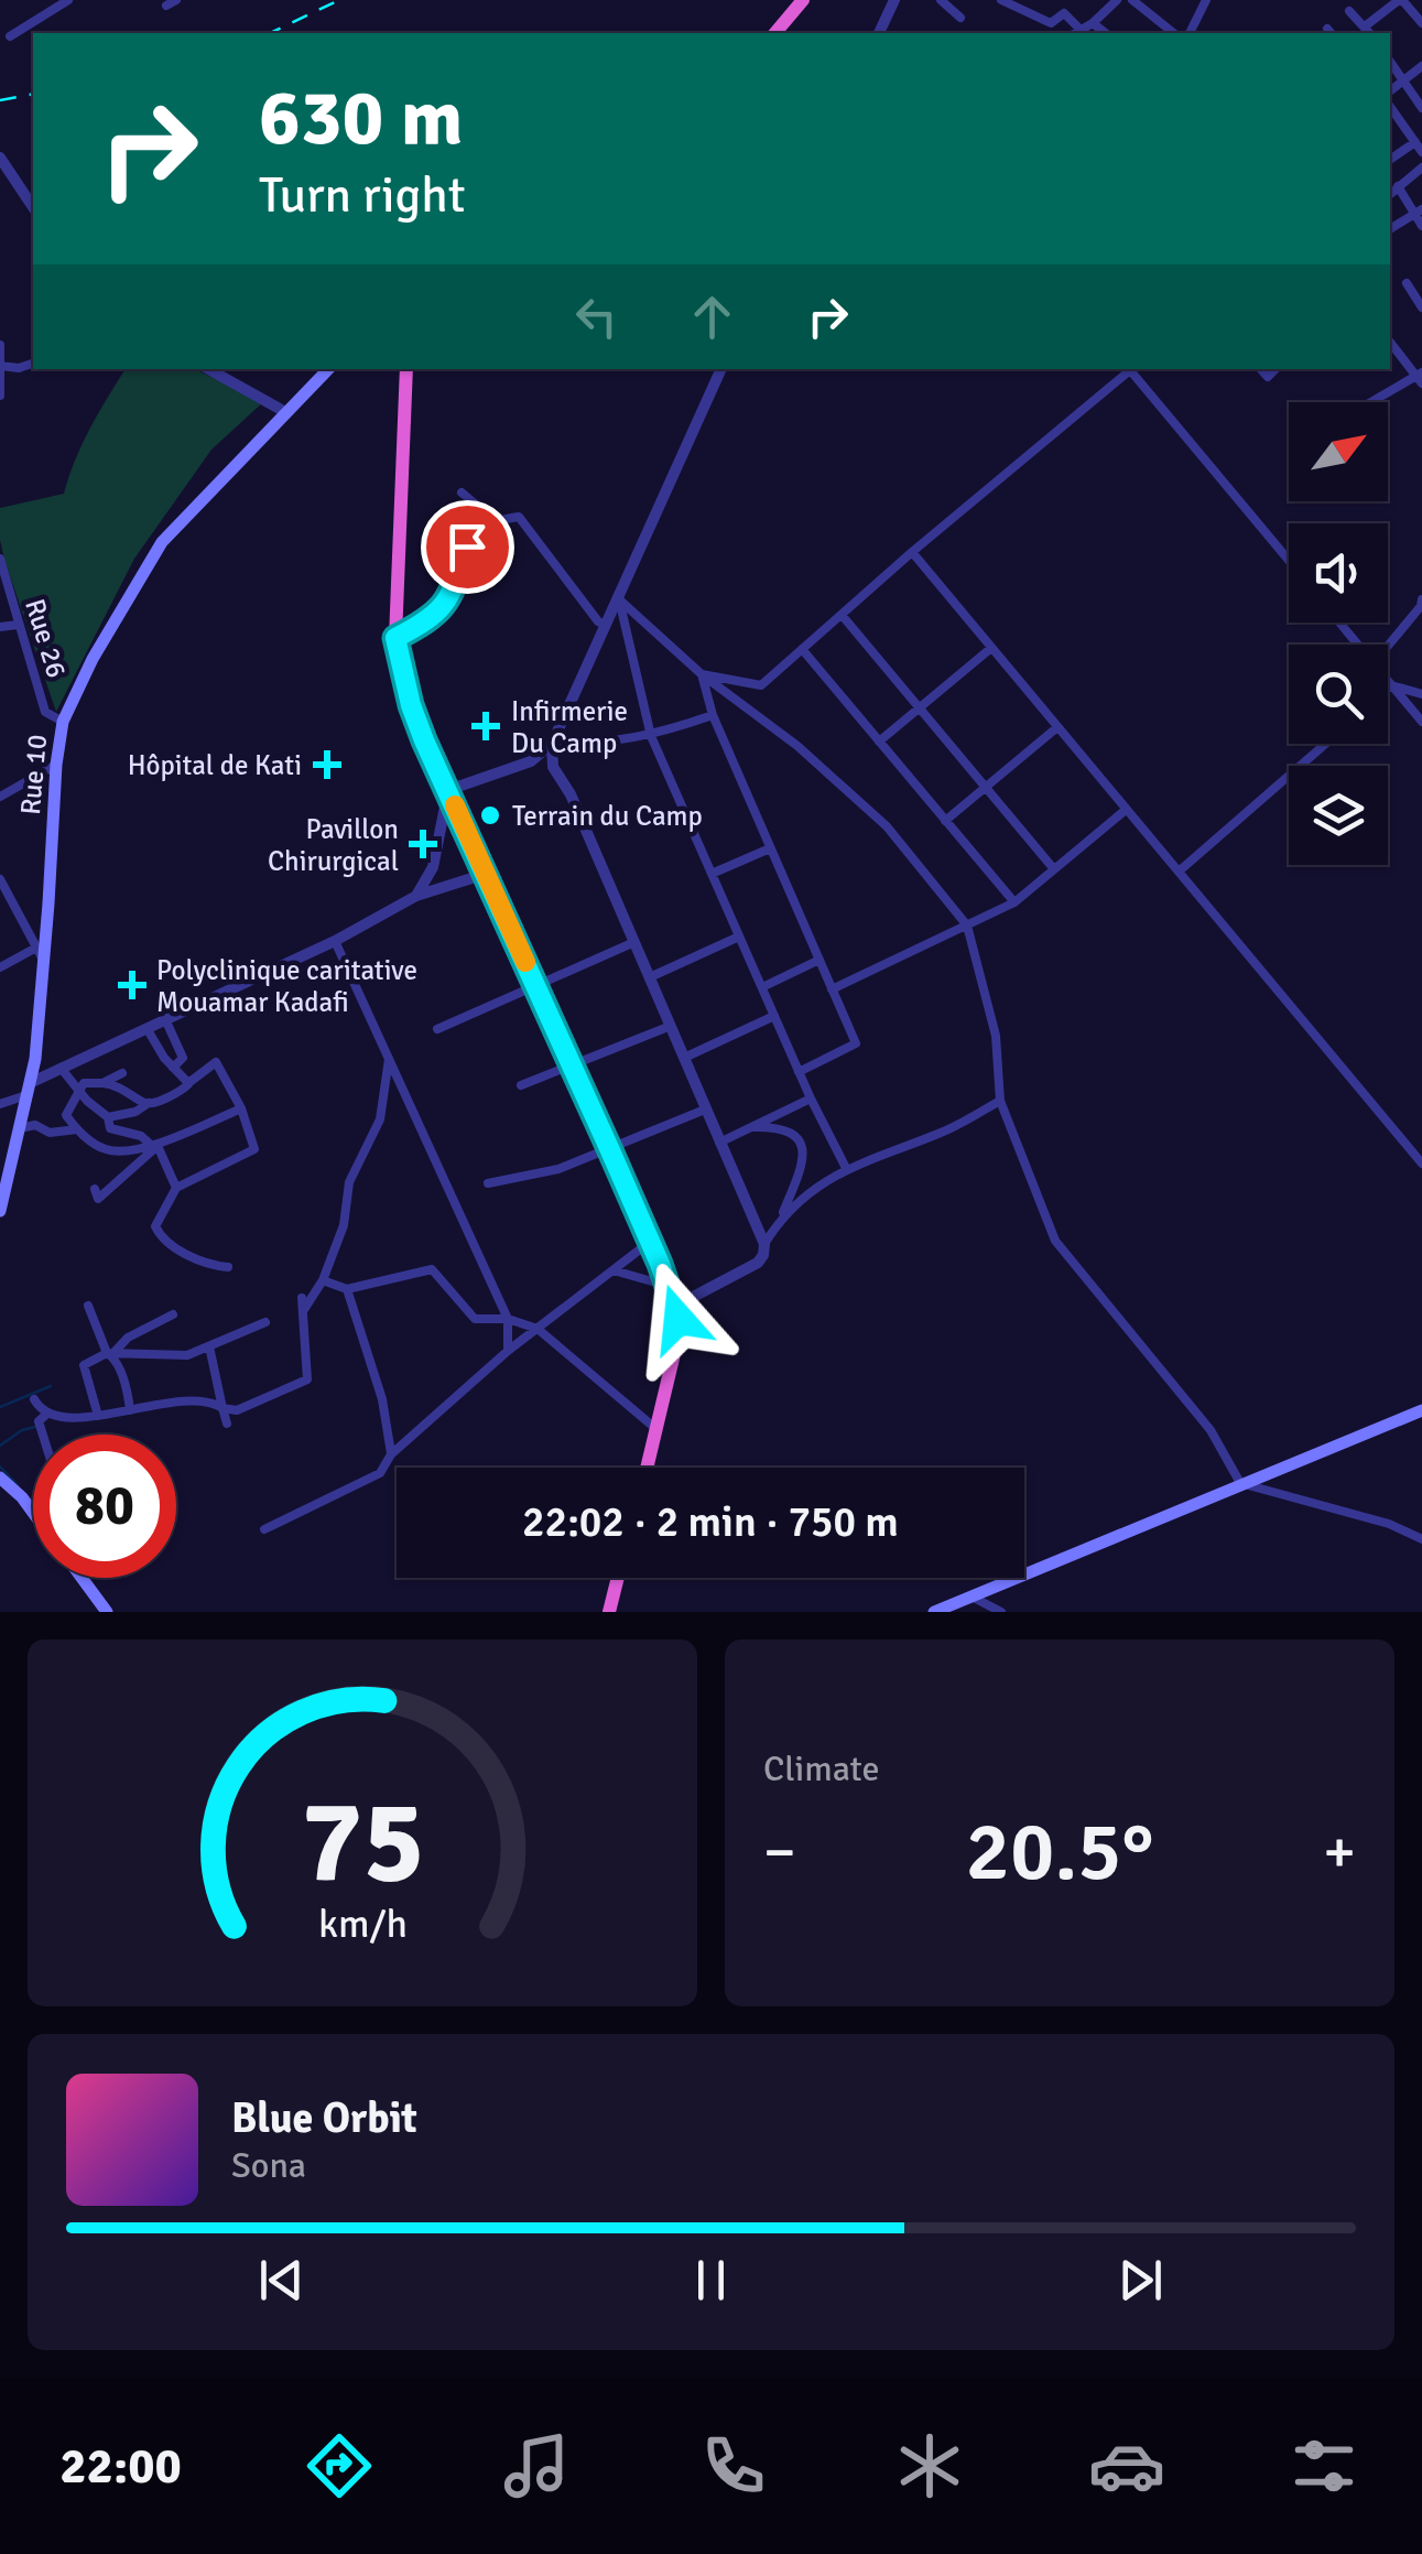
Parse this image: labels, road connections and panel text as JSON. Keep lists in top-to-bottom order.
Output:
{
  "streets": {
    "main road": ["Rue 10"],
    "street": ["Rue 26"]
  },
  "crossings": [
    ["Rue 26", "Rue 10"]
  ],
  "places": {
    "health": [
      "Infirmerie Du Camp",
      "Hôpital de Kati",
      "Pavillon Chirurgical",
      "Polyclinique caritative Mouamar Kadafi"
    ],
    "other": ["Terrain du Camp"]
  },
  "north": "top right",
  "page": {
    "turn": ["630 m", "Turn right"],
    "limit": "80",
    "trip": "22:02 · 2 min · 750 m",
    "tile": "Climate",
    "heat": ["−", "20.5°", "+"],
    "song": ["Blue Orbit", "Sona"],
    "tabs": "22:00",
    "gauge": ["75", "km/h"]
  }
}
